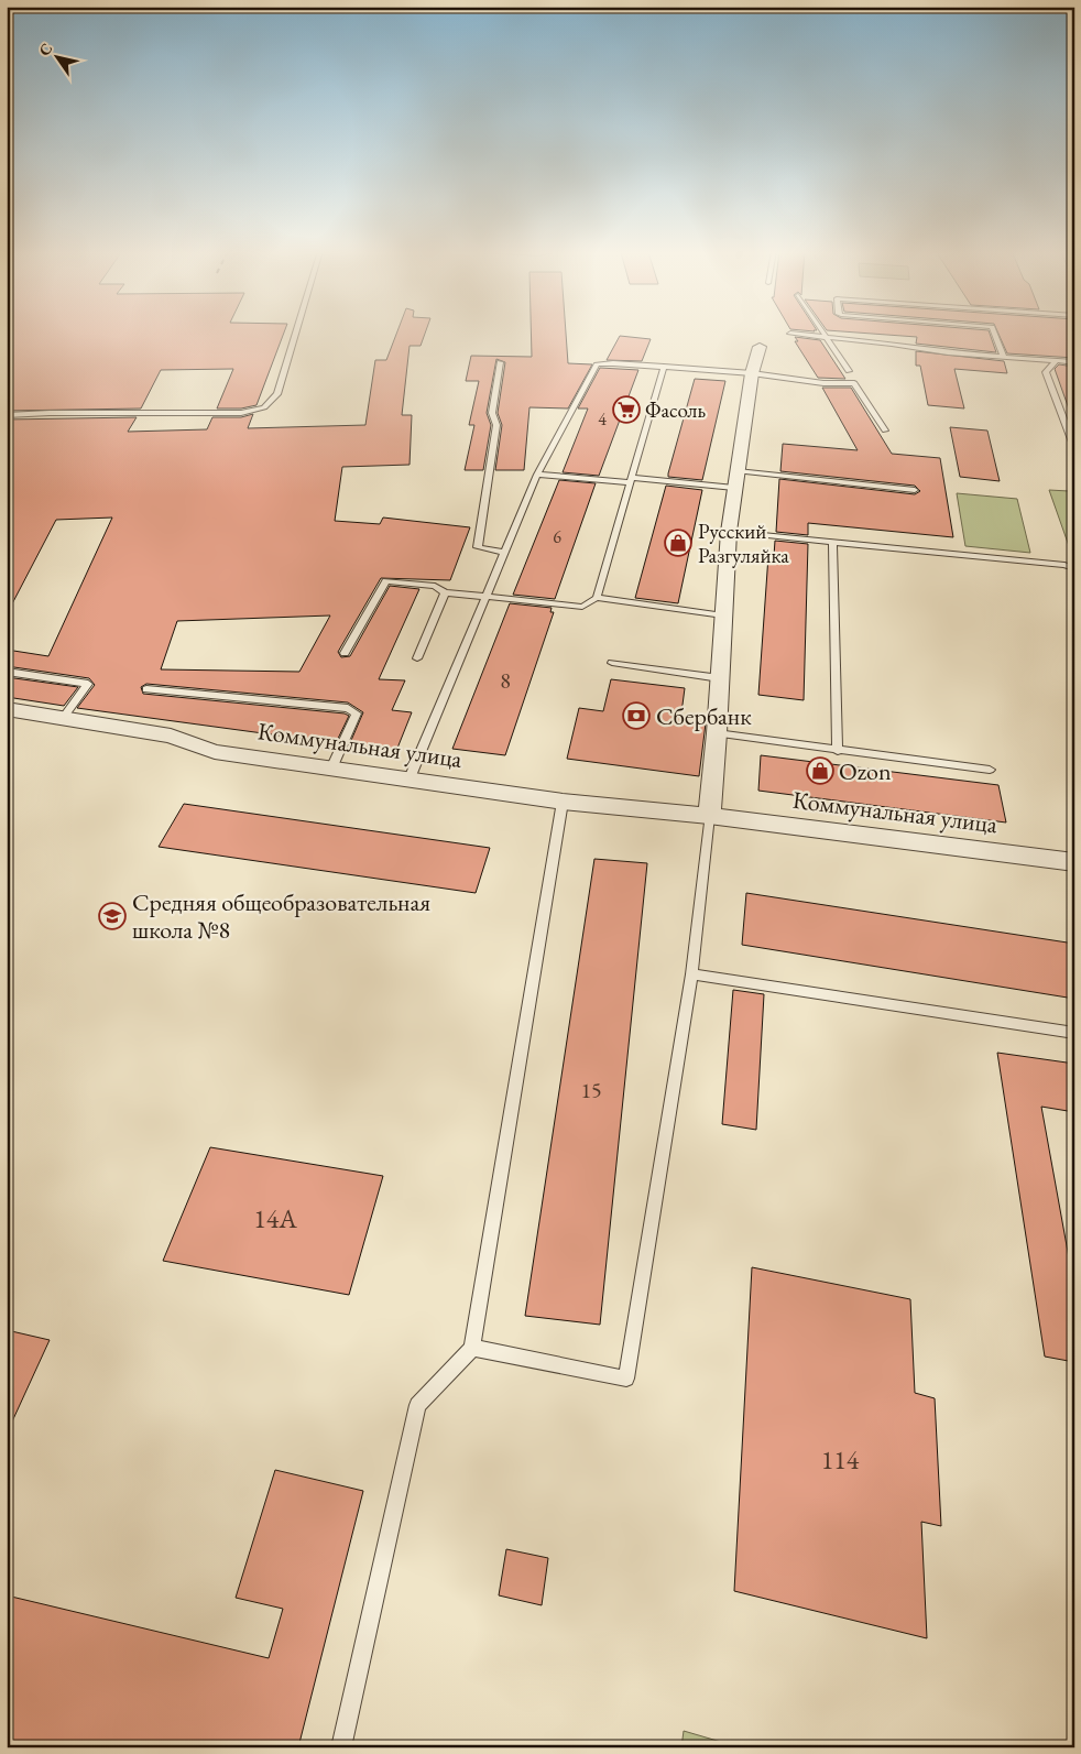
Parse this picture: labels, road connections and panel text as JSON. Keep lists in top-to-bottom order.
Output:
{
  "streets": {
    "street": ["Коммунальная улица"]
  },
  "places": {
    "supermarket": ["Фасоль"],
    "shop": ["Русский Разгуляйка", "Ozon"],
    "bank": ["Сбербанк"],
    "school or university": ["Средняя общеобразовательная школа №8"]
  },
  "house_numbers": [
    "4",
    "6",
    "8",
    "15",
    "14А",
    "114"
  ],
  "north": "top left"
}
